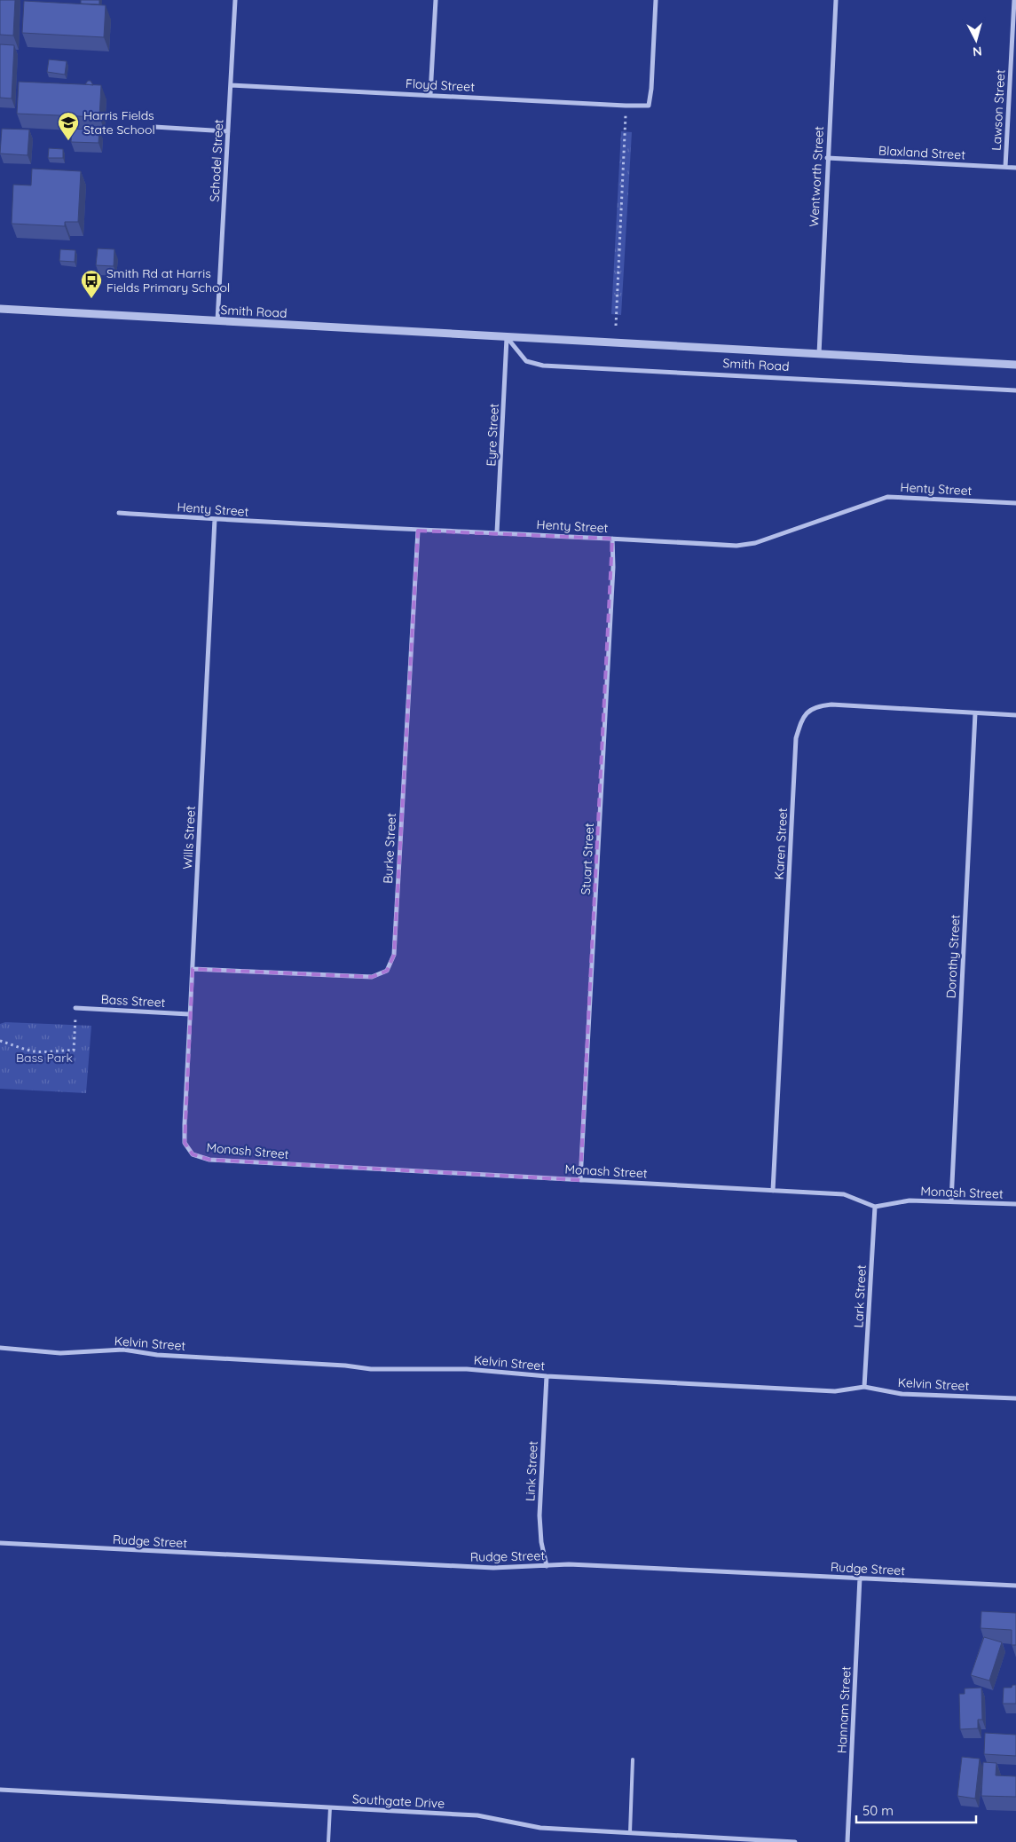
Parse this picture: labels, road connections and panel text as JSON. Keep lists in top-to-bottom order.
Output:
{
  "streets": {
    "street": [
      "Floyd Street",
      "Lawson Street",
      "Blaxland Street",
      "Schodel Street",
      "Wentworth Street",
      "Smith Road",
      "Eyre Street",
      "Henty Street",
      "Wills Street",
      "Karen Street",
      "Burke Street",
      "Stuart Street",
      "Dorothy Street",
      "Bass Street",
      "Monash Street",
      "Lark Street",
      "Kelvin Street",
      "Link Street",
      "Rudge Street",
      "Hannam Street",
      "Southgate Drive"
    ]
  },
  "crossings": [
    ["Floyd Street", "Schodel Street"],
    ["Lawson Street", "Blaxland Street"],
    ["Blaxland Street", "Wentworth Street"],
    ["Schodel Street", "Smith Road"],
    ["Wentworth Street", "Smith Road"],
    ["Smith Road", "Eyre Street"],
    ["Eyre Street", "Henty Street"],
    ["Henty Street", "Wills Street"],
    ["Henty Street", "Burke Street"],
    ["Henty Street", "Stuart Street"],
    ["Wills Street", "Burke Street"],
    ["Wills Street", "Bass Street"],
    ["Wills Street", "Monash Street"],
    ["Karen Street", "Dorothy Street"],
    ["Karen Street", "Monash Street"],
    ["Stuart Street", "Monash Street"],
    ["Dorothy Street", "Monash Street"],
    ["Monash Street", "Lark Street"],
    ["Lark Street", "Kelvin Street"],
    ["Kelvin Street", "Link Street"],
    ["Link Street", "Rudge Street"],
    ["Rudge Street", "Hannam Street"]
  ],
  "parks": ["Bass Park"],
  "places": {
    "school or university": ["Harris Fields State School"],
    "bus stop": ["Smith Rd at Harris Fields Primary School"]
  },
  "scale_bar": "50 m",
  "north": "bottom"
}
